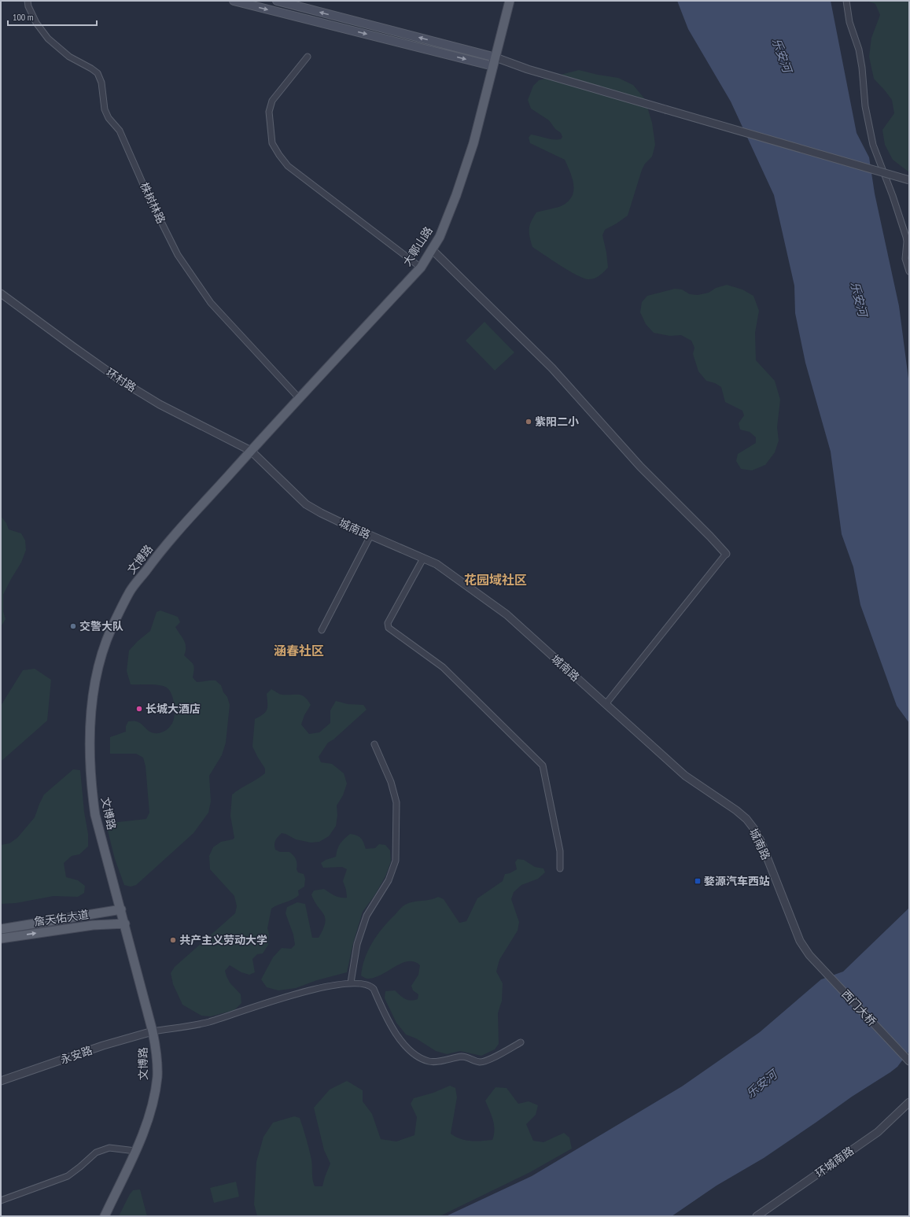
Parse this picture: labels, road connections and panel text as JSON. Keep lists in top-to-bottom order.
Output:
{
  "streets": {
    "main road": ["大鄣山路", "文博路", "詹天佑大道"],
    "street": [
      "株树林路",
      "环村路",
      "城南路",
      "西门大桥",
      "永安路",
      "环城南路"
    ]
  },
  "crossings": [
    ["株树林路", "大鄣山路"],
    ["大鄣山路", "环村路"],
    ["大鄣山路", "城南路"],
    ["大鄣山路", "文博路"],
    ["环村路", "城南路"],
    ["环村路", "文博路"],
    ["城南路", "文博路"],
    ["城南路", "西门大桥"],
    ["文博路", "詹天佑大道"],
    ["文博路", "永安路"]
  ],
  "districts": ["花园域社区", "涵春社区"],
  "water": ["乐安河"],
  "places": {
    "other": [
      "紫阳二小",
      "交警大队",
      "长城大酒店",
      "共产主义劳动大学"
    ],
    "transit": ["婺源汽车西站"]
  },
  "scale_bar": "100 m"
}
